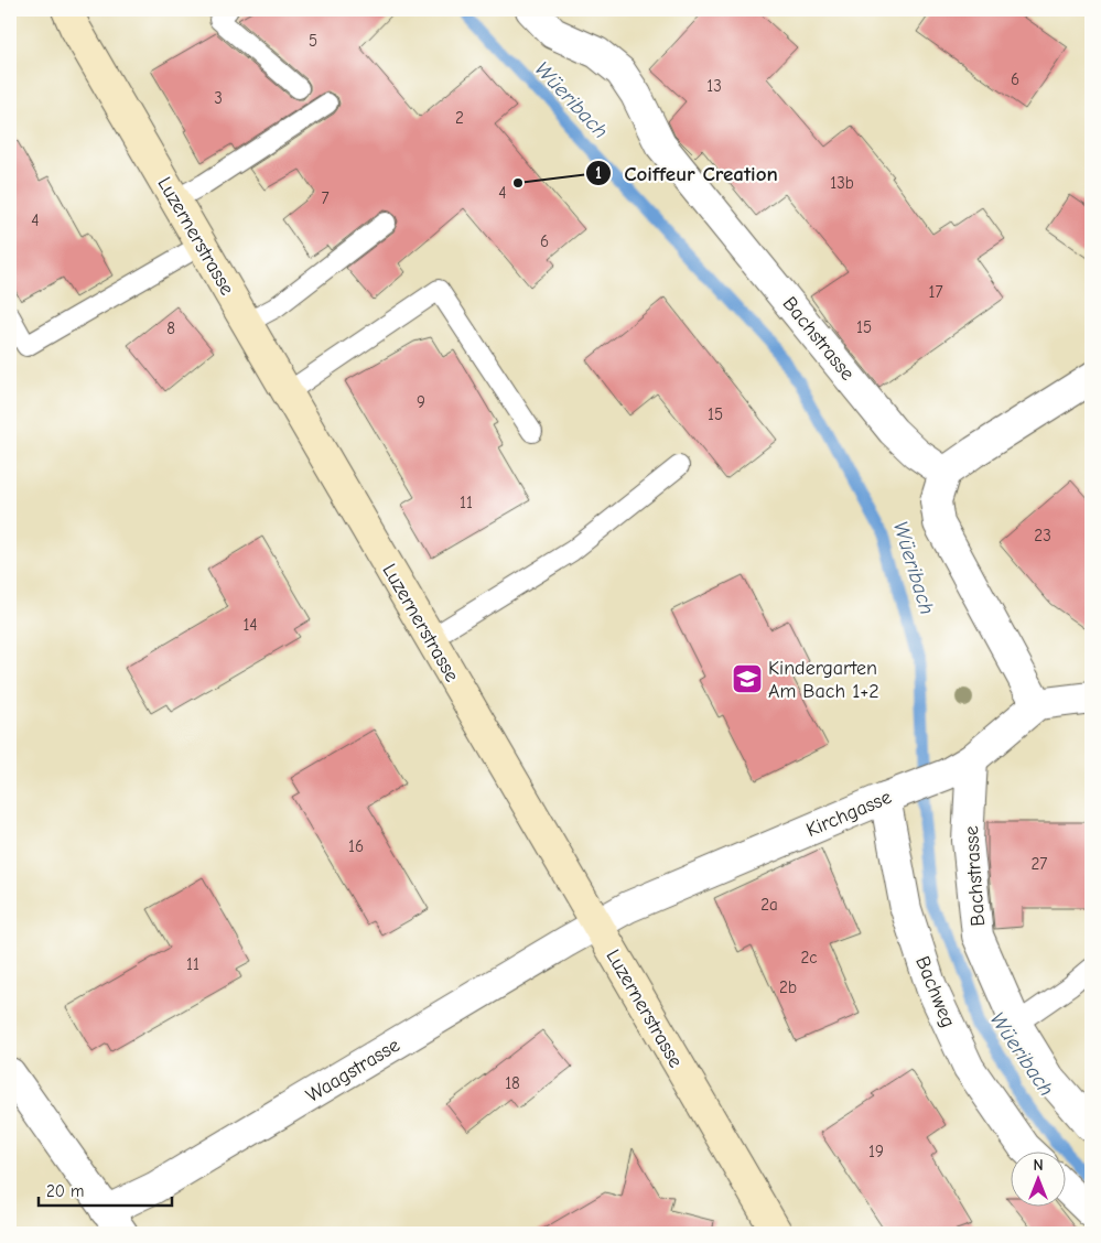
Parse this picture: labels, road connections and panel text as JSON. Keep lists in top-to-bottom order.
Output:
{
  "streets": {
    "main road": ["Luzernerstrasse"],
    "street": [
      "Bachstrasse",
      "Kirchgasse",
      "Bachweg",
      "Waagstrasse"
    ]
  },
  "crossings": [
    ["Luzernerstrasse", "Kirchgasse"],
    ["Luzernerstrasse", "Waagstrasse"],
    ["Bachstrasse", "Kirchgasse"],
    ["Kirchgasse", "Bachweg"],
    ["Kirchgasse", "Waagstrasse"]
  ],
  "water": ["Wüeribach"],
  "places": {
    "other": ["Coiffeur Creation"],
    "school or university": ["Kindergarten Am Bach 1+2"]
  },
  "house_numbers": [
    "5",
    "6",
    "13",
    "3",
    "2",
    "13b",
    "4",
    "7",
    "4",
    "6",
    "17",
    "15",
    "8",
    "9",
    "15",
    "11",
    "23",
    "14",
    "16",
    "27",
    "2a",
    "2c",
    "11",
    "2b",
    "18",
    "19"
  ],
  "scale_bar": "20 m",
  "north": "top"
}
